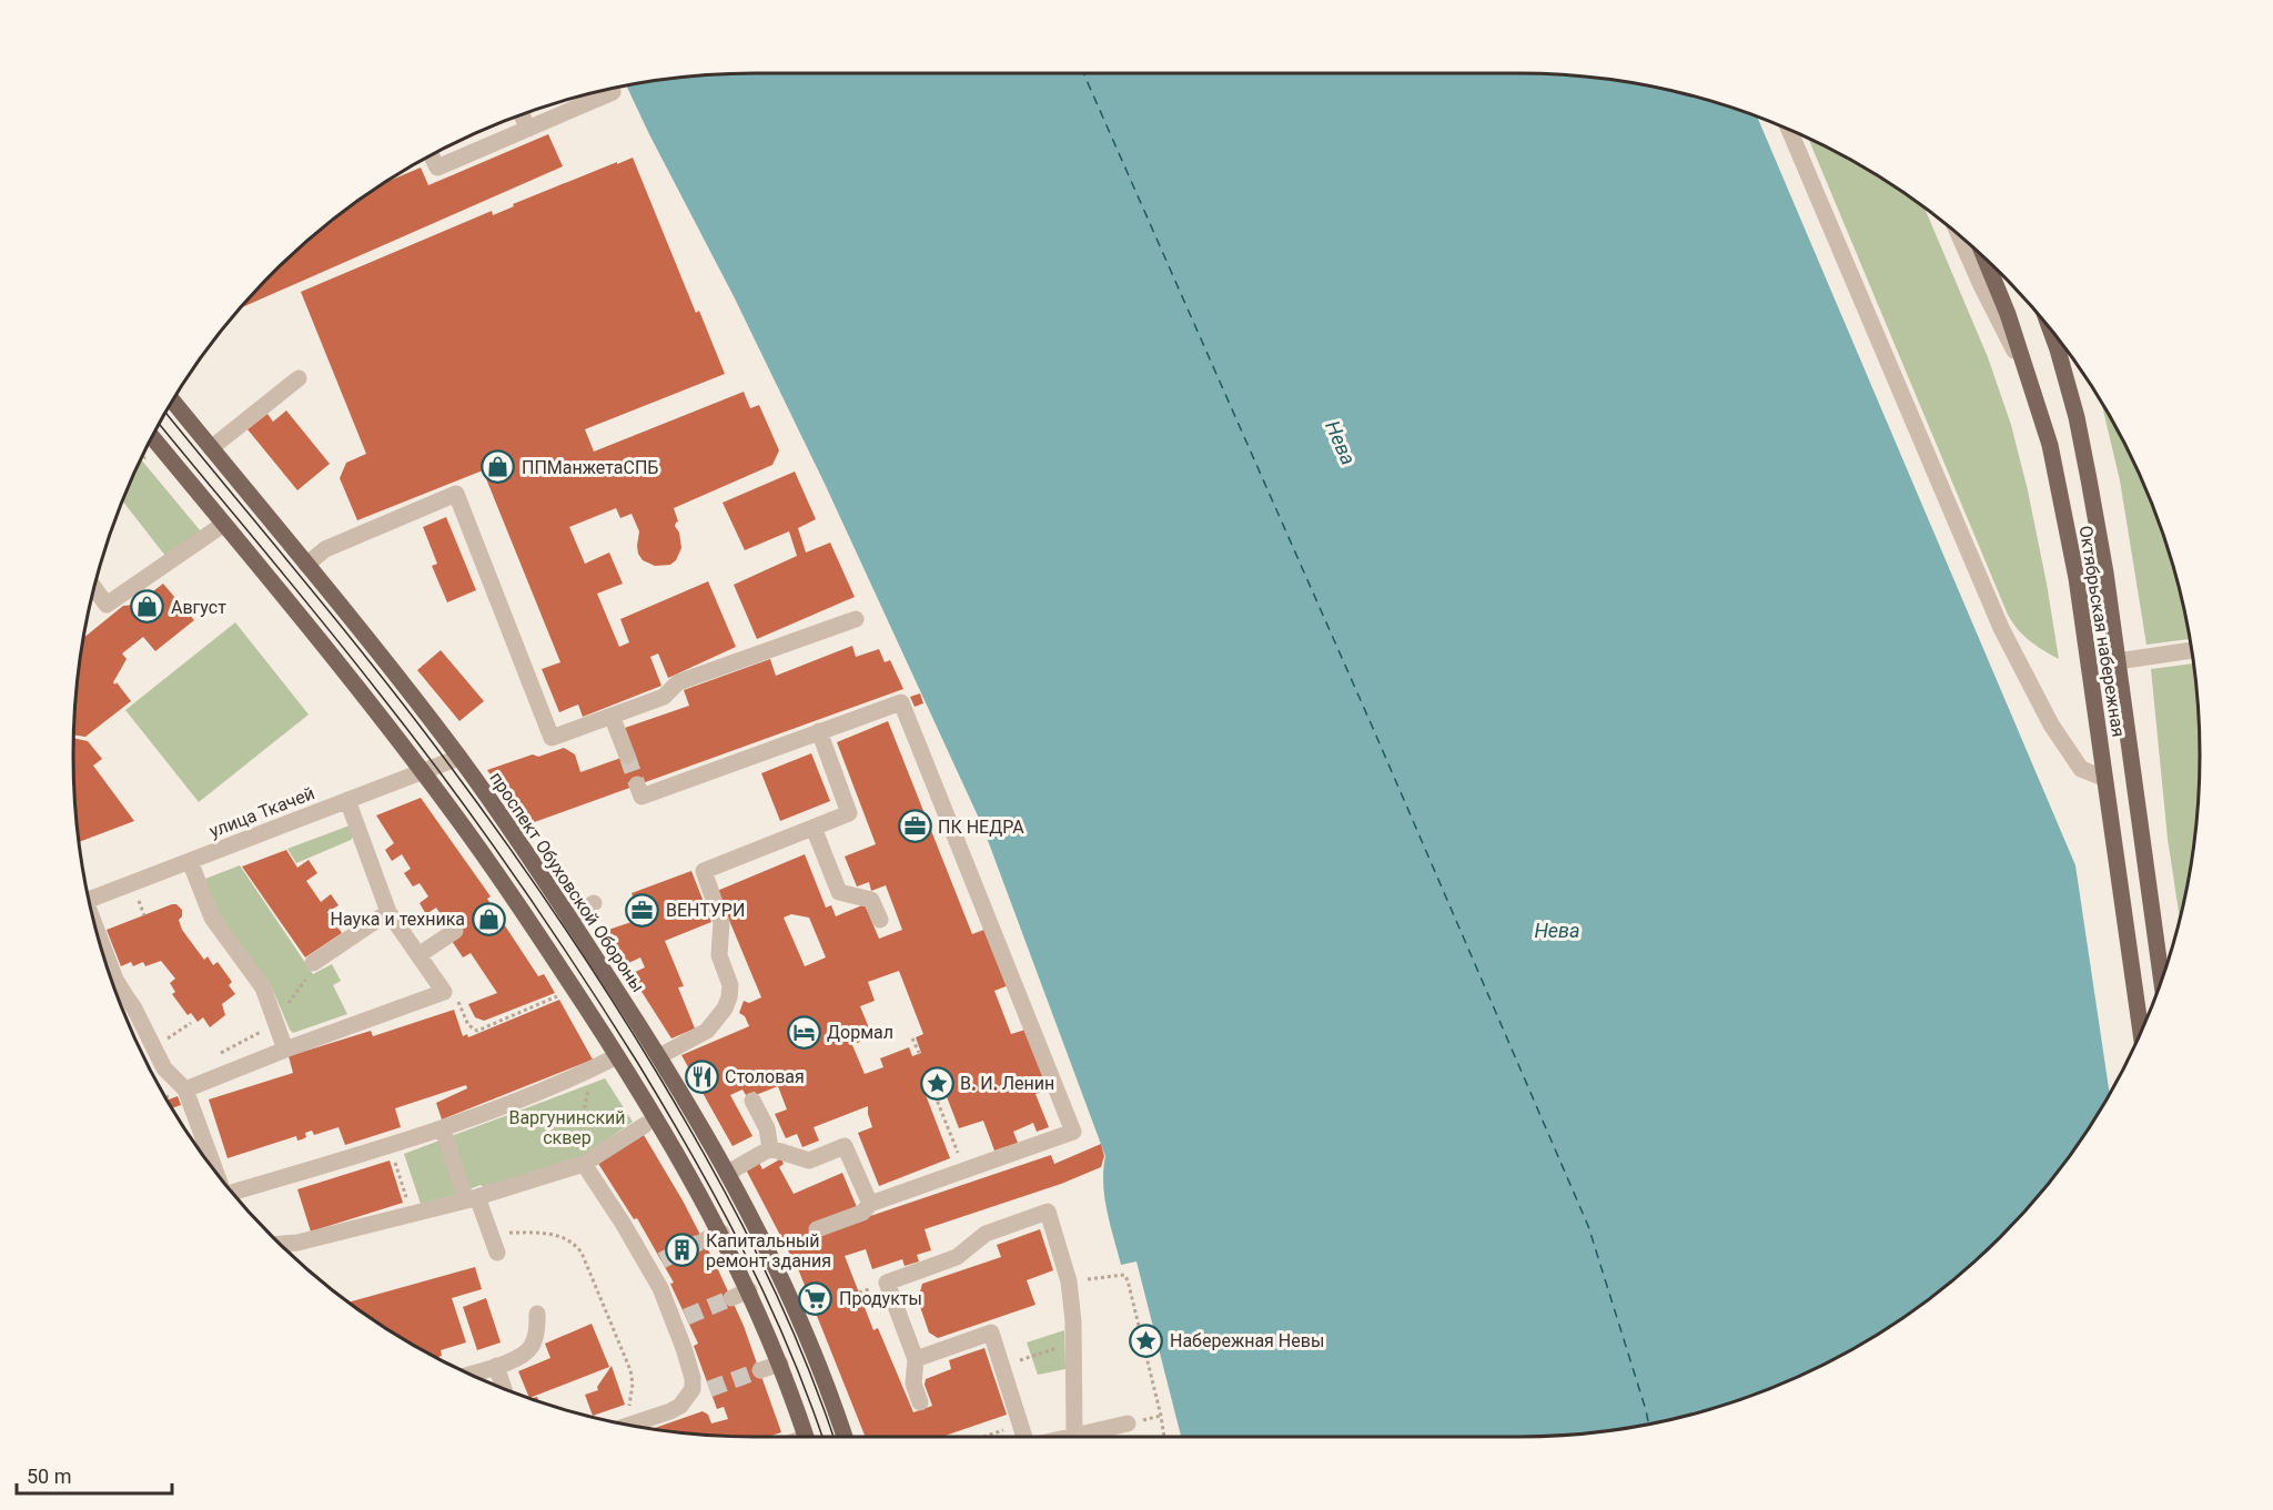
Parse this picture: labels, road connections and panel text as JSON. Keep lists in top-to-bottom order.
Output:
{
  "streets": {
    "main road": ["Октябрьская набережная", "проспект Обуховской Обороны"],
    "street": ["улица Ткачей"]
  },
  "crossings": [
    ["улица Ткачей", "проспект Обуховской Обороны"]
  ],
  "water": ["Нева"],
  "parks": ["Варгунинский сквер"],
  "places": {
    "shop": ["ППМанжетаСПБ", "Август", "Наука и техника"],
    "office": ["ПК НЕДРА", "ВЕНТУРИ"],
    "hotel": ["Дормал"],
    "restaurant": ["Столовая"],
    "place": ["В. И. Ленин", "Набережная Невы"],
    "building": ["Капитальный ремонт здания"],
    "supermarket": ["Продукты"]
  },
  "scale_bar": "50 m"
}
